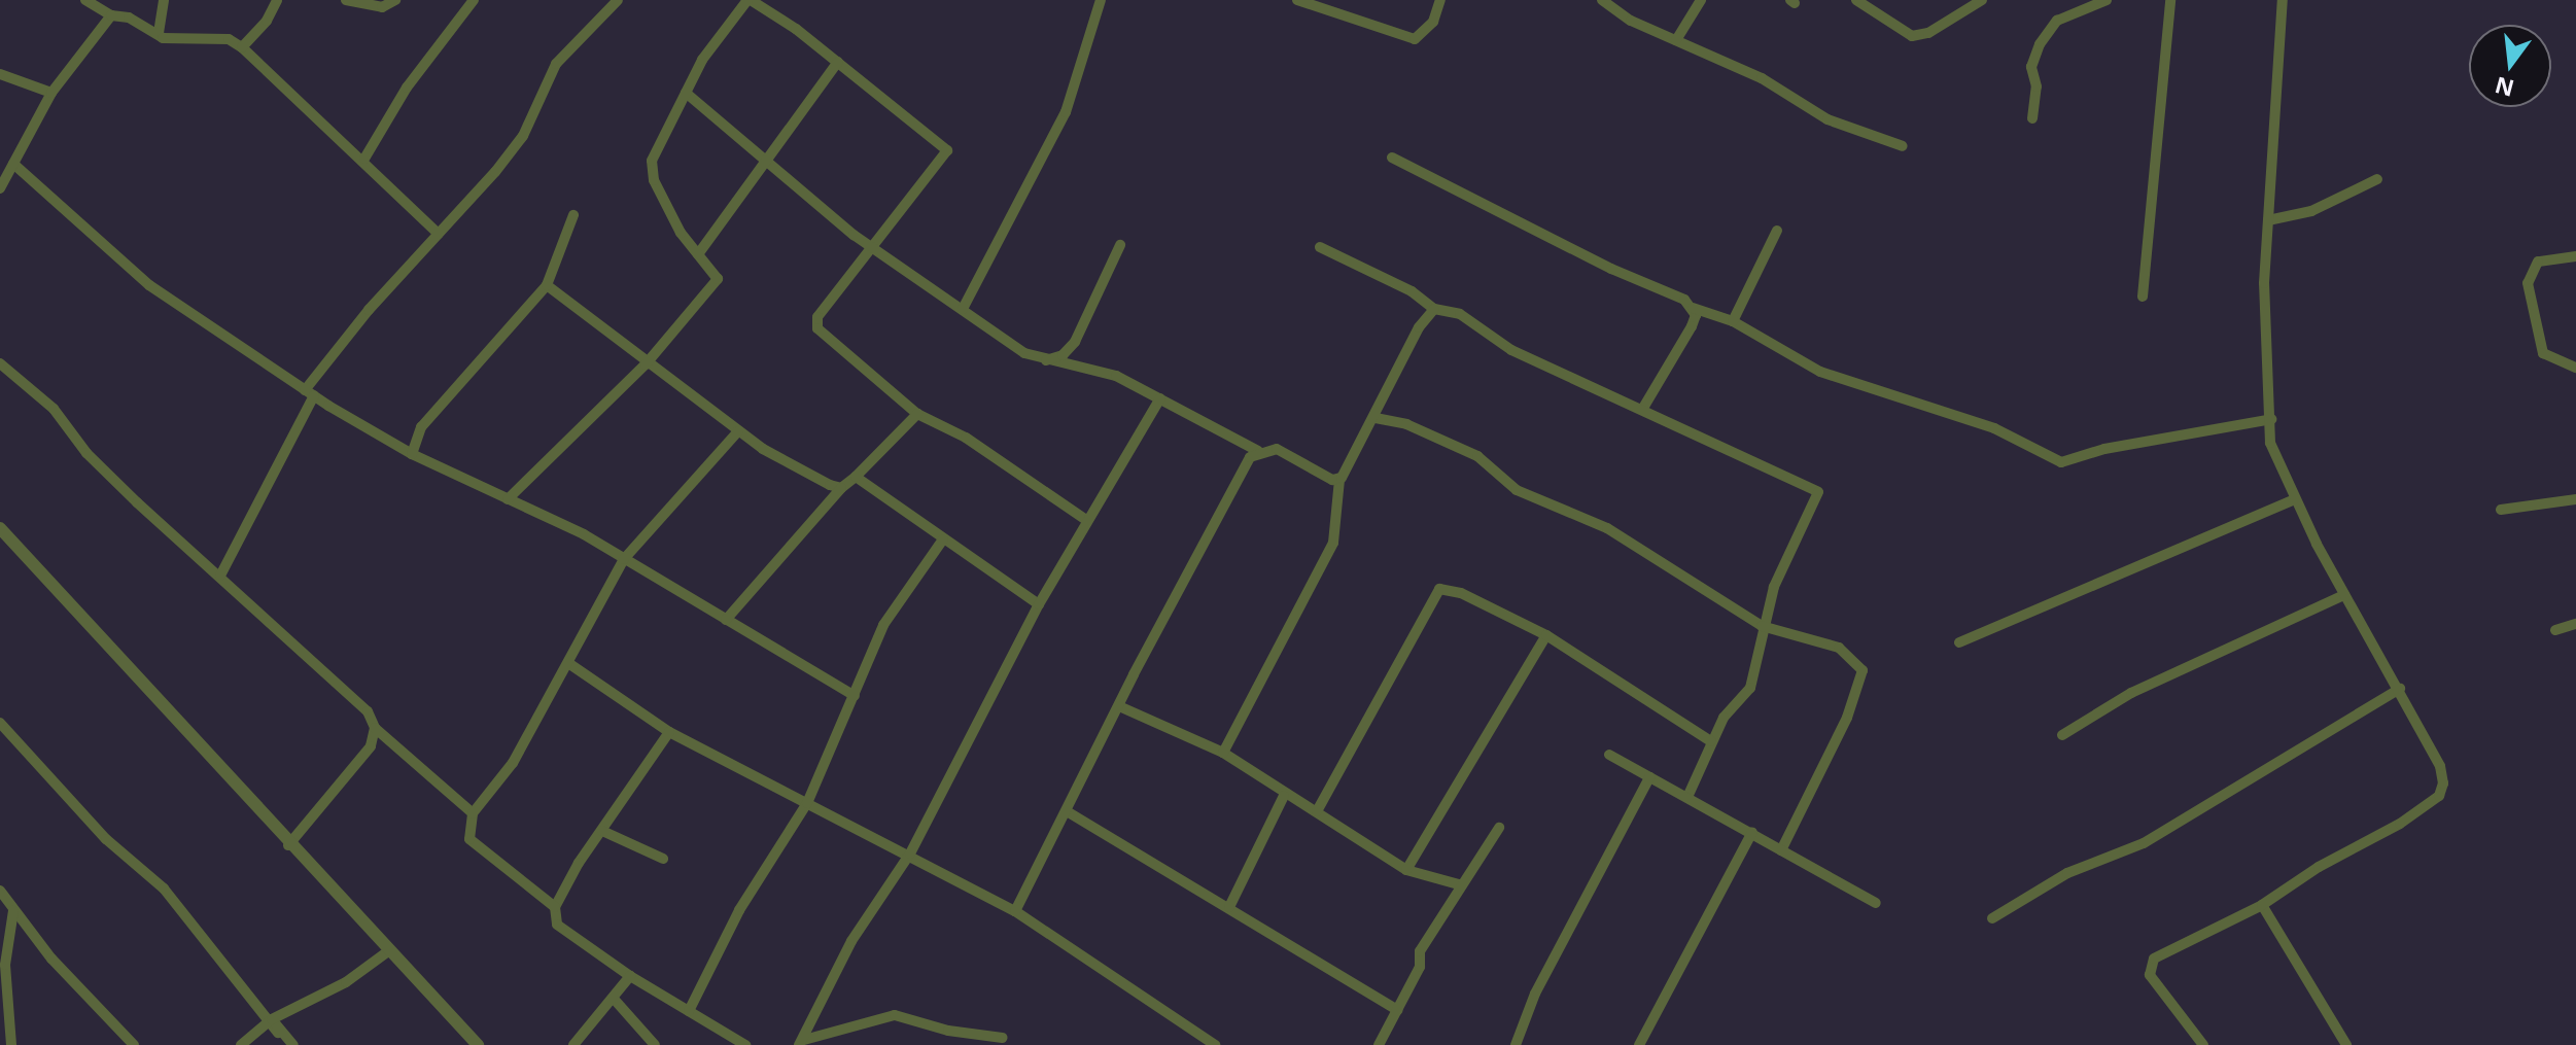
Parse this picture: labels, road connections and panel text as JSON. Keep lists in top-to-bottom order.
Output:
{
  "north": "bottom"
}
